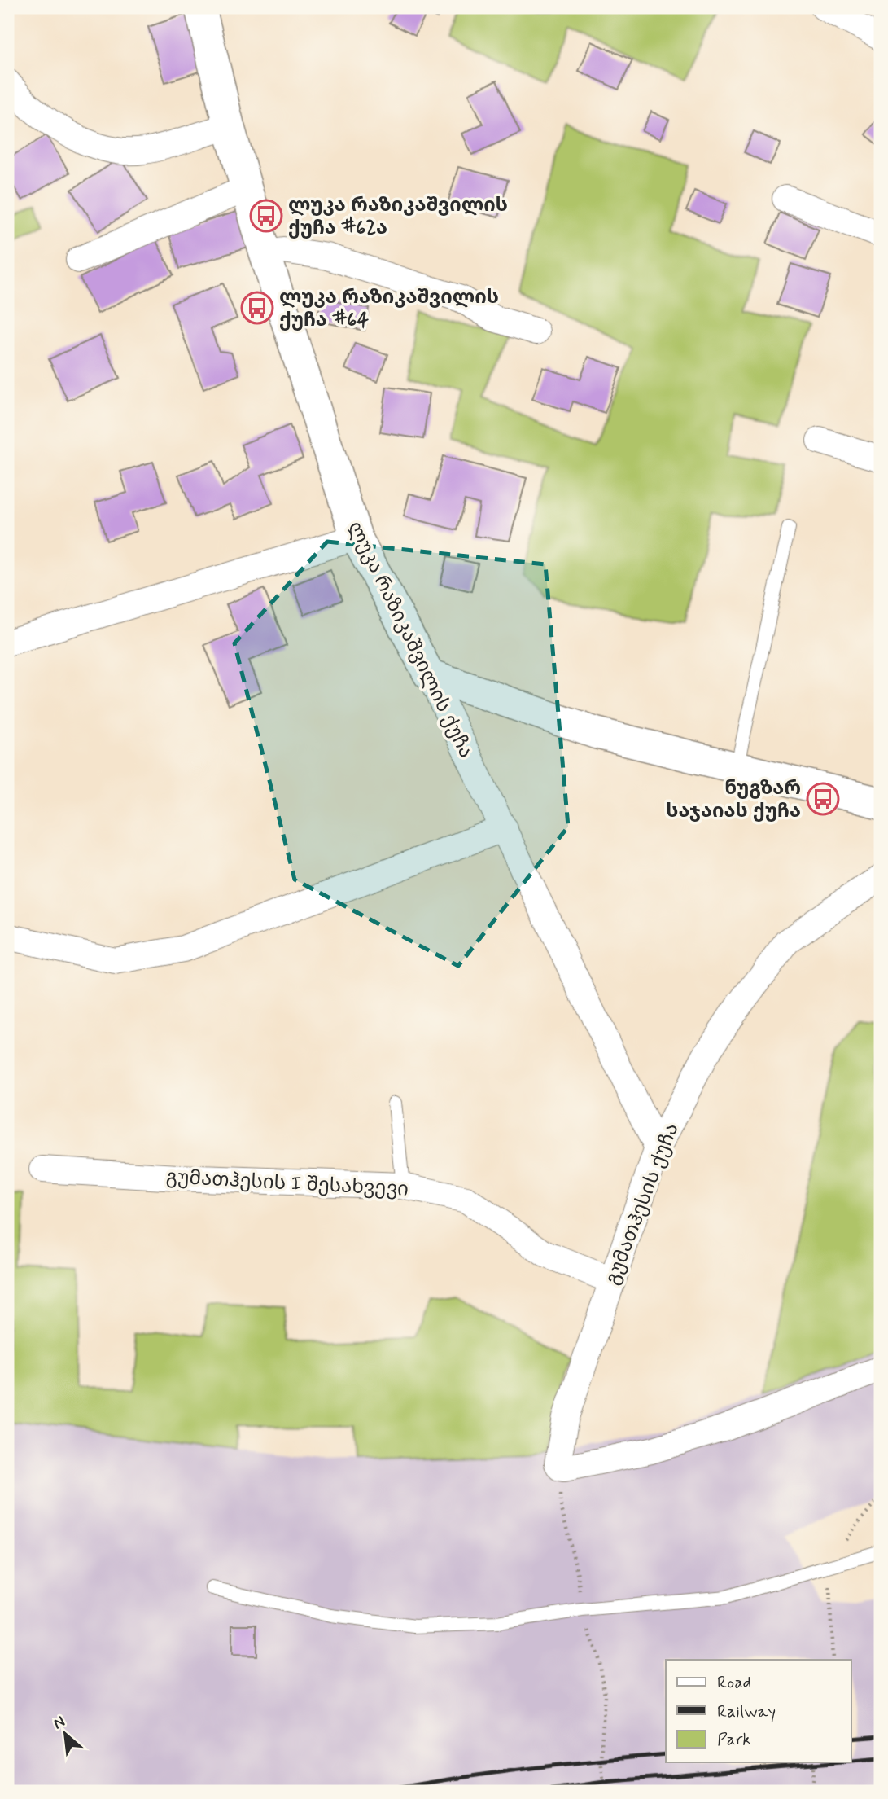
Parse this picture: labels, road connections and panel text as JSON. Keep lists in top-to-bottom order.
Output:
{
  "streets": {
    "street": ["ლუკა რაზიკაშვილის ქუჩა", "გუმათჰესის I შესახვევი", "გუმათჰესის ქუჩა"]
  },
  "crossings": [
    ["ლუკა რაზიკაშვილის ქუჩა", "გუმათჰესის ქუჩა"],
    ["გუმათჰესის I შესახვევი", "გუმათჰესის ქუჩა"]
  ],
  "places": {
    "bus stop": ["ლუკა რაზიკაშვილის ქუჩა #62ა", "ლუკა რაზიკაშვილის ქუჩა #64", "ნუგზარ საჯაიას ქუჩა"]
  },
  "legend": ["Road", "Railway", "Park"],
  "north": "top left"
}
